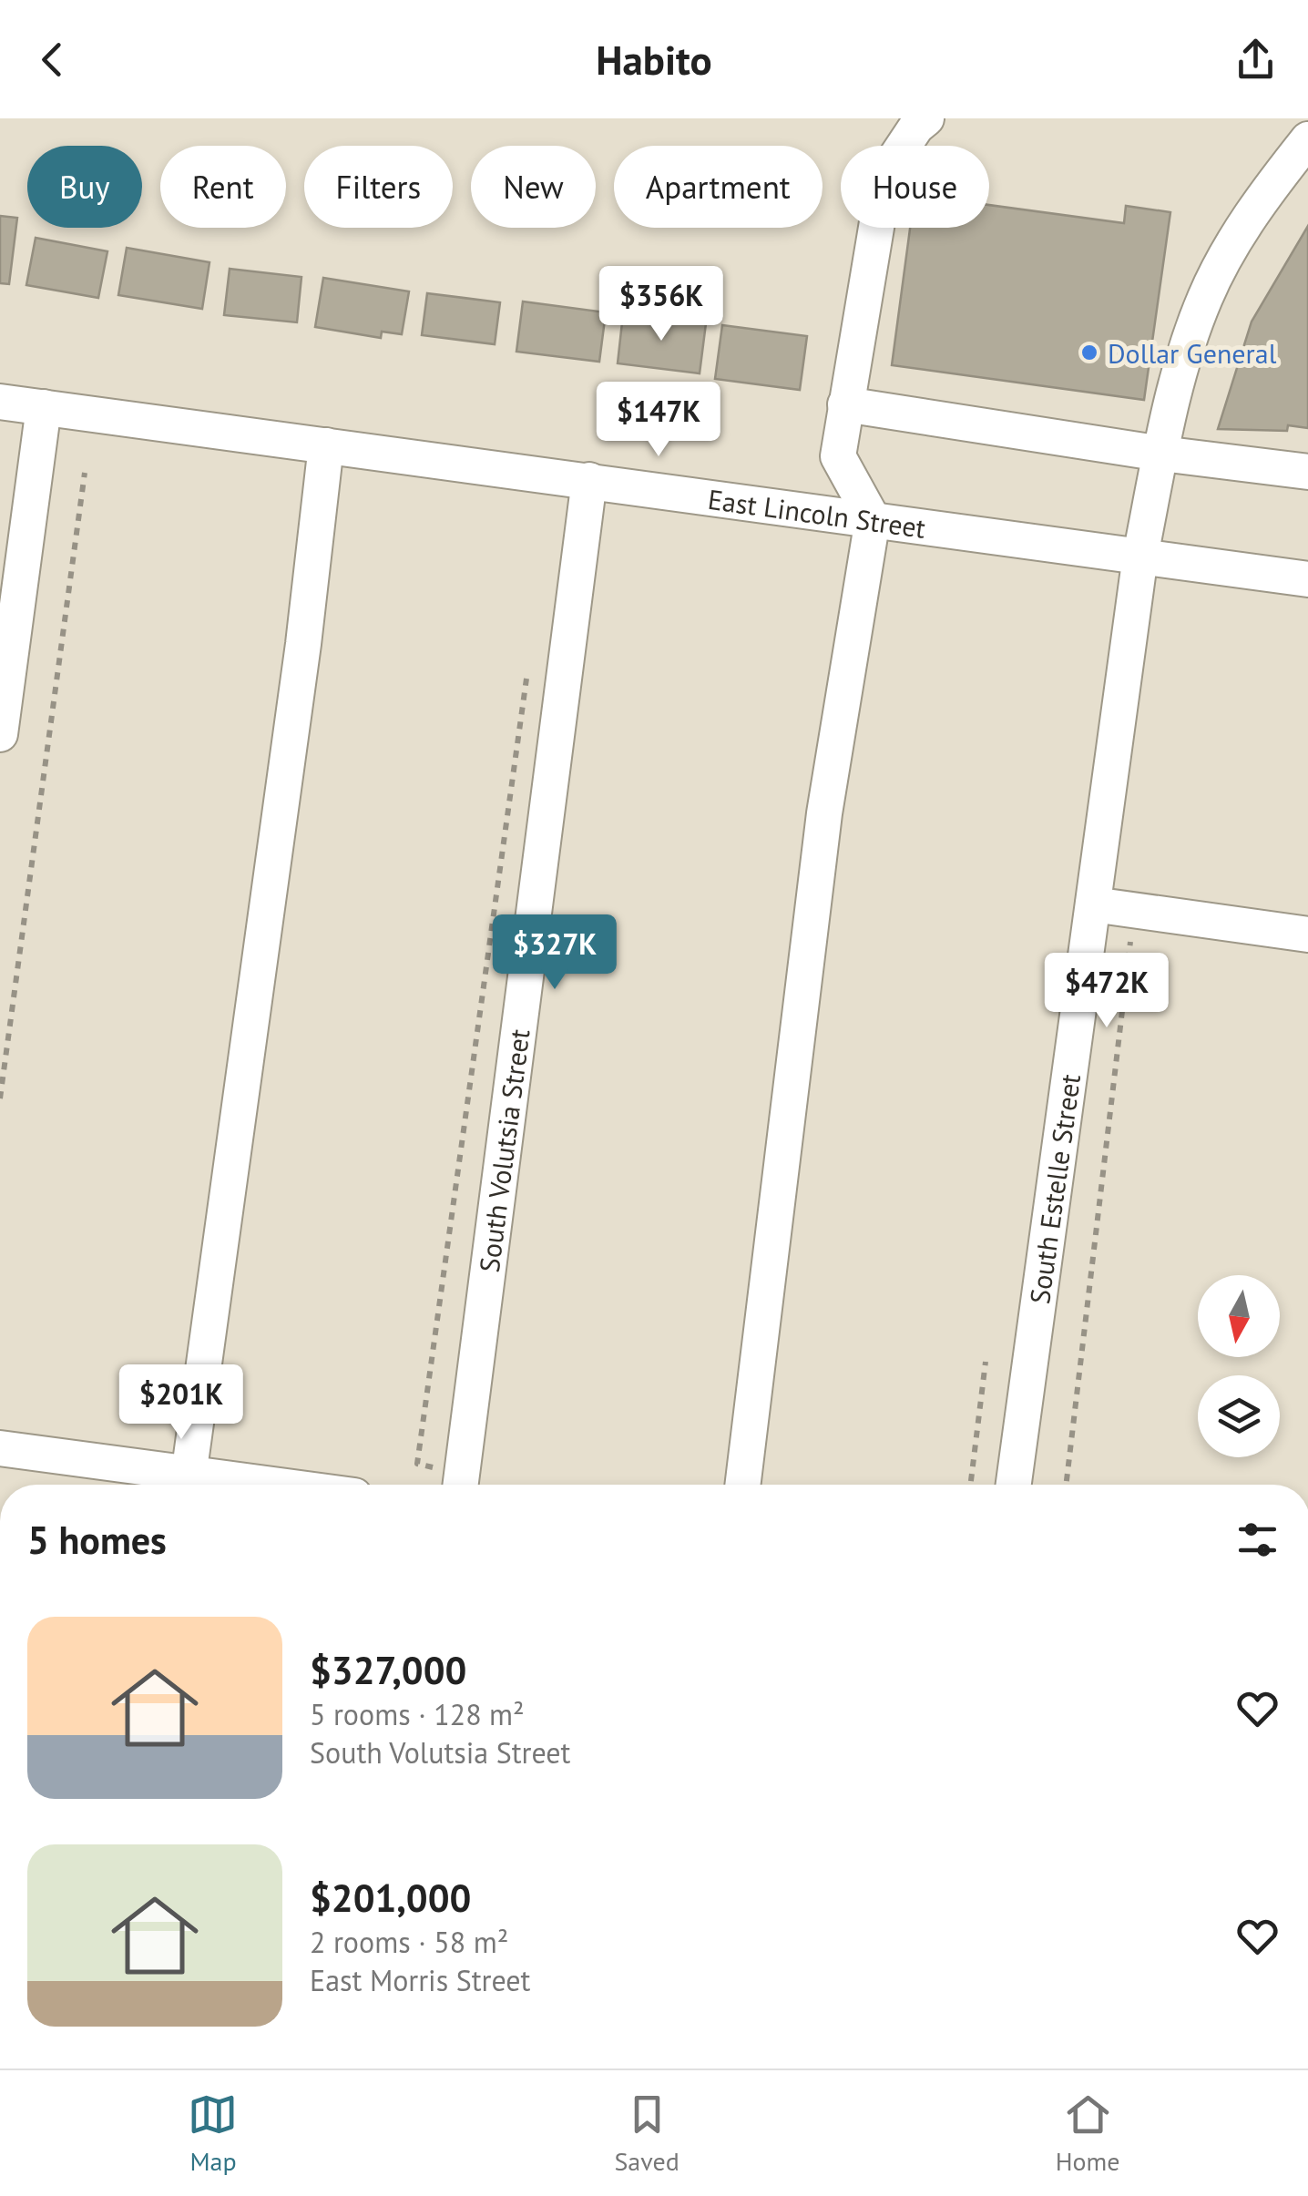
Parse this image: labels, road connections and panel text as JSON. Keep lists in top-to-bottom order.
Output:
{
  "streets": {
    "street": ["East Lincoln Street", "South Volutsia Street", "South Estelle Street"]
  },
  "crossings": [
    ["East Lincoln Street", "South Volutsia Street"],
    ["East Lincoln Street", "South Estelle Street"]
  ],
  "places": ["Dollar General"],
  "north": "bottom",
  "page": {
    "header": "Habito",
    "chip": [
      "Buy",
      "Rent",
      "Filters",
      "New",
      "Apartment",
      "House"
    ],
    "price": [
      "$356K",
      "$147K",
      "$327K",
      "$472K",
      "$201K"
    ],
    "heading": "5 homes",
    "list": [
      {
        "name": "$327,000",
        "note": "5 rooms · 128 m² · South Volutsia Street"
      },
      {
        "name": "$201,000",
        "note": "2 rooms · 58 m² · East Morris Street"
      }
    ],
    "tabs": ["Map", "Saved", "Home"]
  }
}
